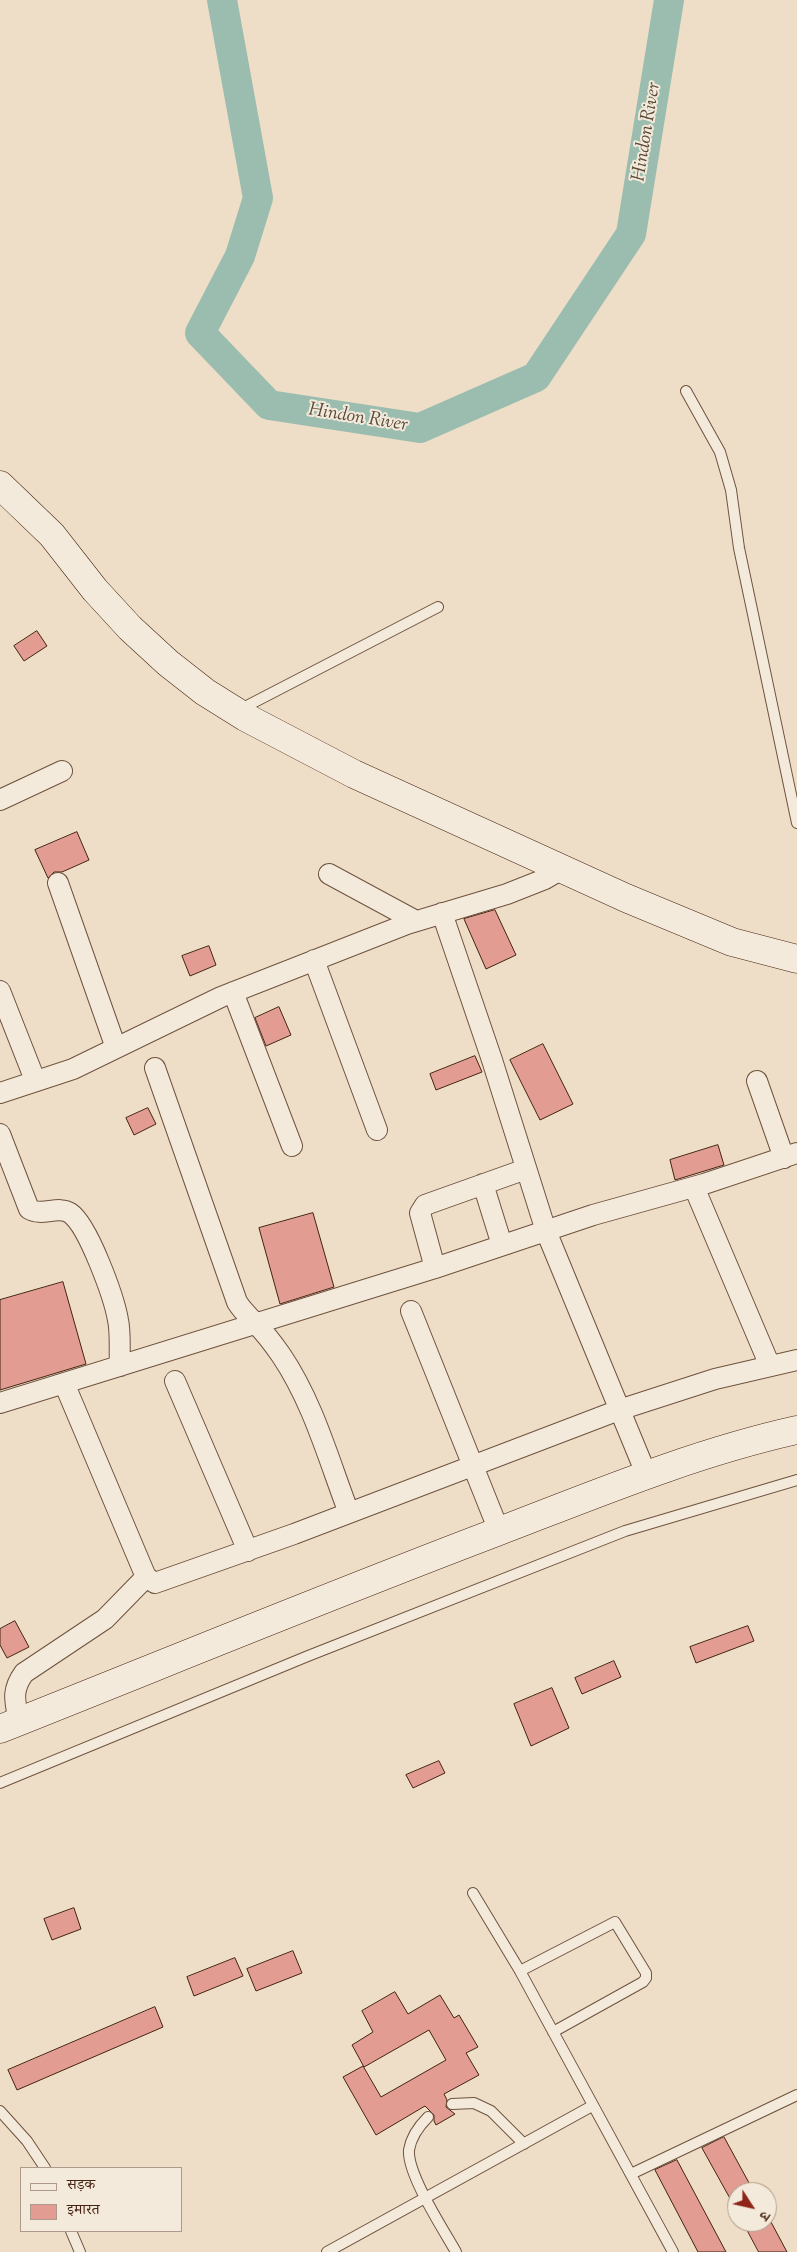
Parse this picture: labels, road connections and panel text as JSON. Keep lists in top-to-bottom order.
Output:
{
  "water": ["Hindon River"],
  "legend": ["सड़क", "इमारत"],
  "north": "bottom right"
}
